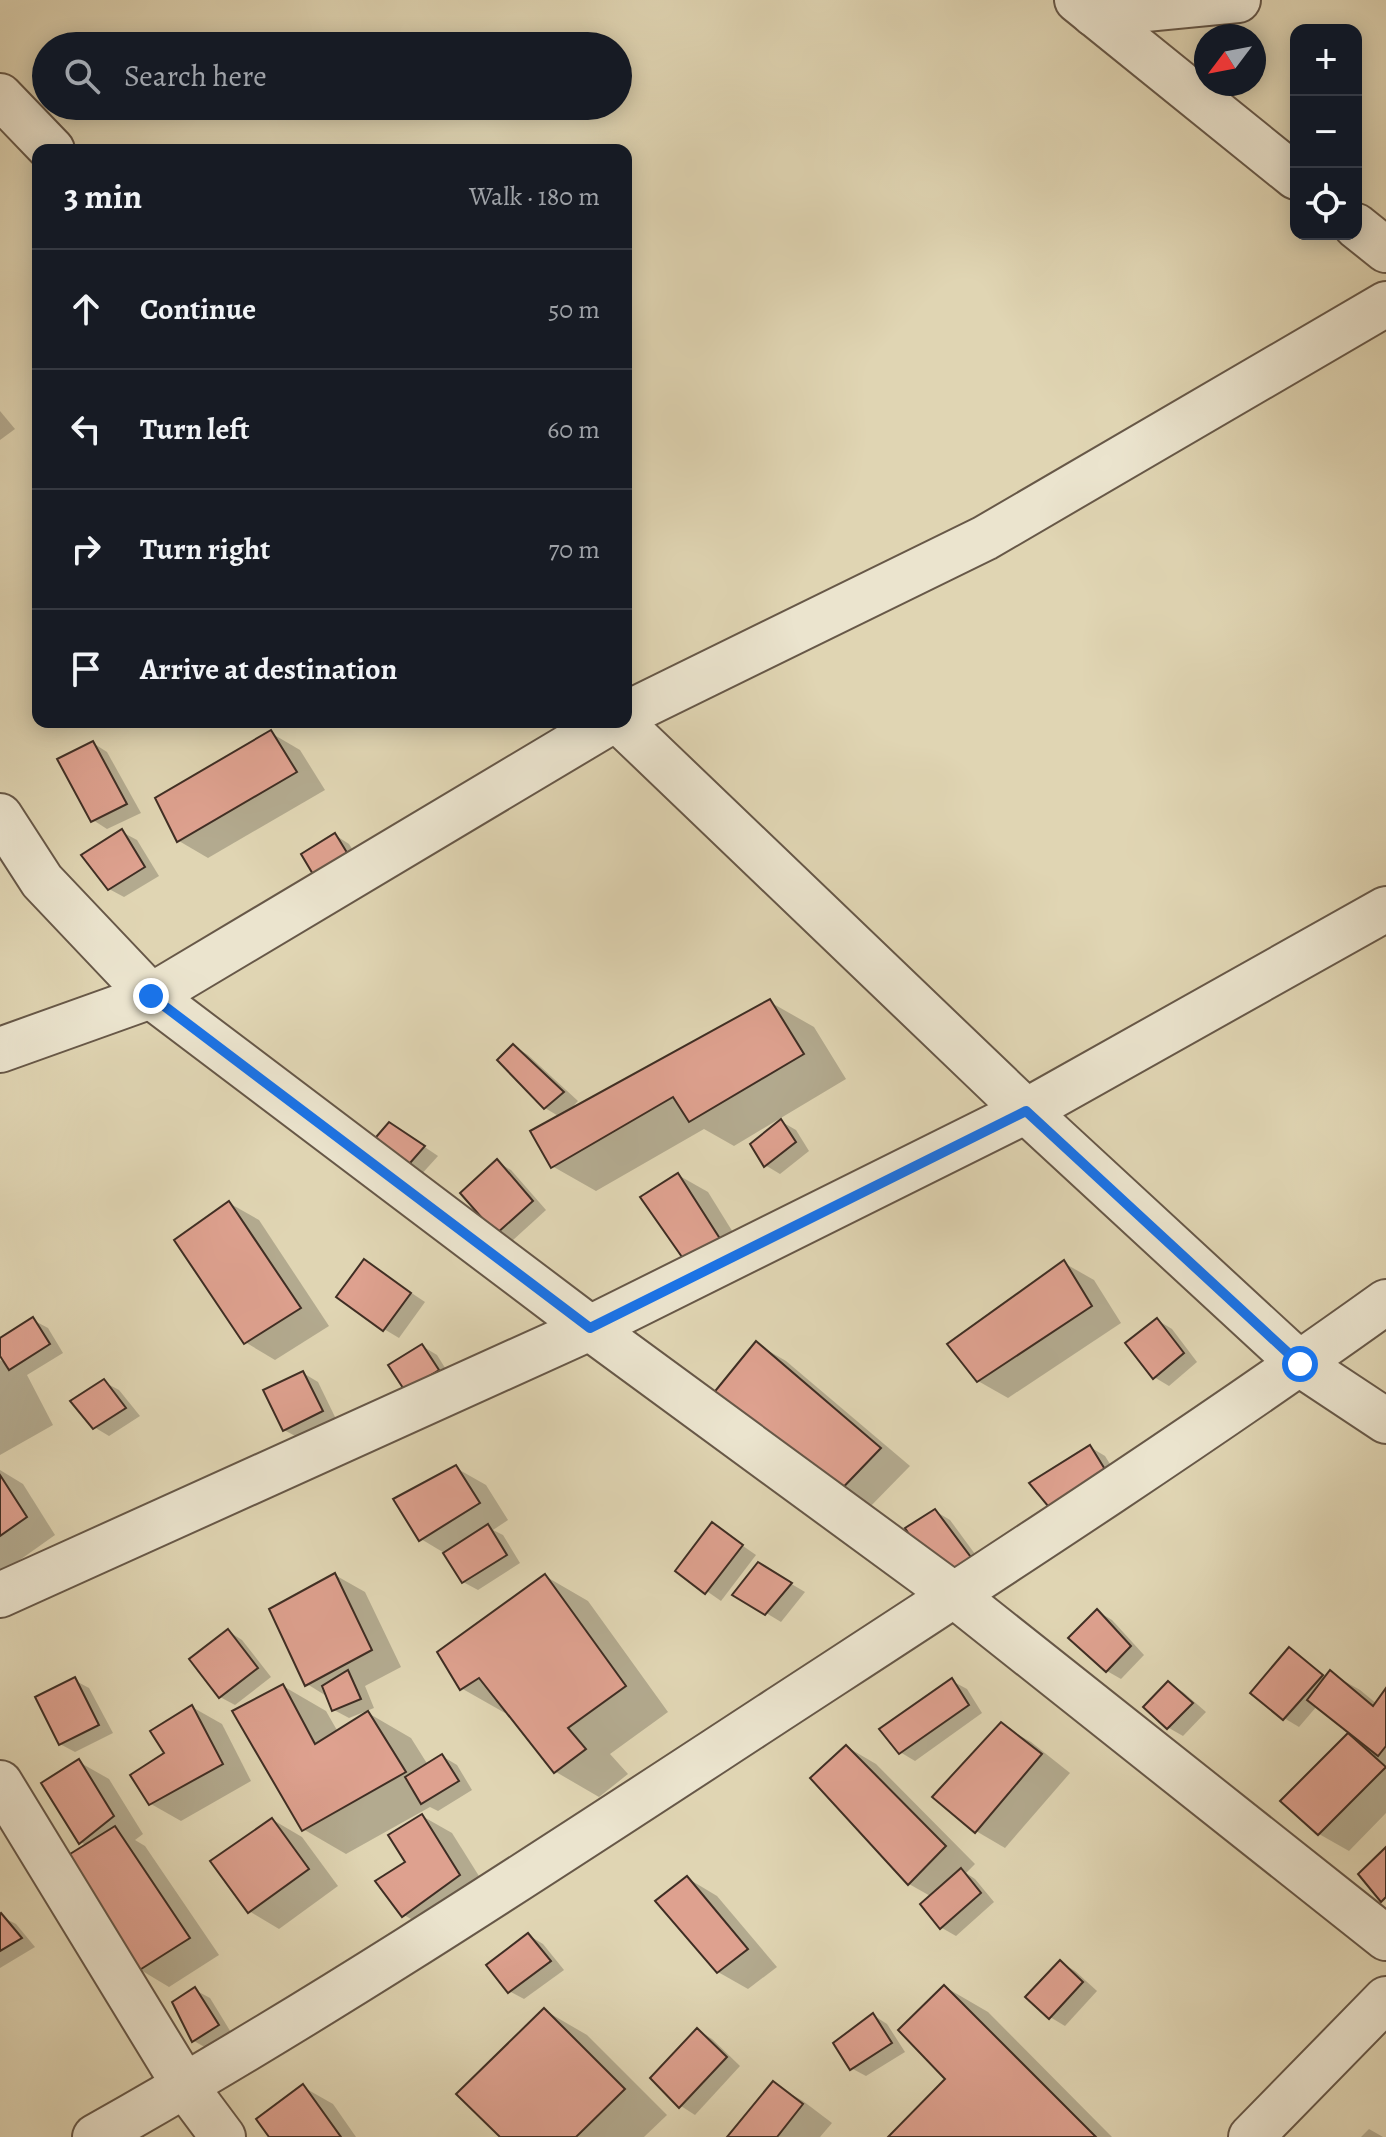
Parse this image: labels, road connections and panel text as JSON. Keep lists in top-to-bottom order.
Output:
{
  "north": "bottom left",
  "page": {
    "map_buttons": ["+", "−"],
    "search": "Search here",
    "heading": ["3 min", "Walk · 180 m"],
    "list": [
      ["Continue", "50 m"],
      ["Turn left", "60 m"],
      ["Turn right", "70 m"],
      "Arrive at destination"
    ]
  }
}
